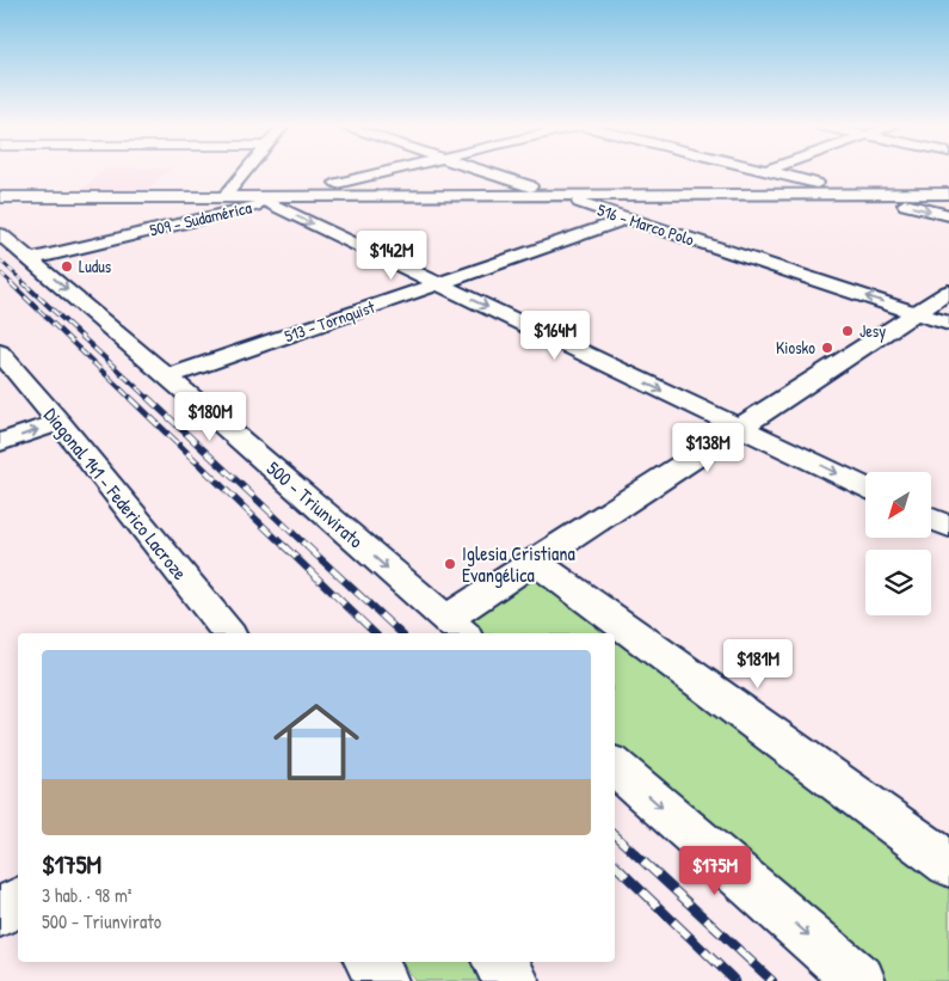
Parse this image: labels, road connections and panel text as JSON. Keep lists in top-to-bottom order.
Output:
{
  "streets": {
    "street": [
      "509 - Sudamérica",
      "516 - Marco Polo",
      "513 - Tornquist",
      "Diagonal 141 - Federico Lacroze",
      "500 - Triunvirato"
    ]
  },
  "crossings": [
    ["509 - Sudamérica", "500 - Triunvirato"],
    ["516 - Marco Polo", "513 - Tornquist"],
    ["513 - Tornquist", "500 - Triunvirato"]
  ],
  "places": [
    "Ludus",
    "Jesy",
    "Kiosko",
    "Iglesia Cristiana Evangélica"
  ],
  "north": "bottom left",
  "page": {
    "price": [
      "$142M",
      "$164M",
      "$180M",
      "$138M",
      "$181M",
      "$175M"
    ],
    "list": [
      {
        "name": "$175M",
        "note": "3 hab. · 98 m² · 500 - Triunvirato"
      }
    ]
  }
}
